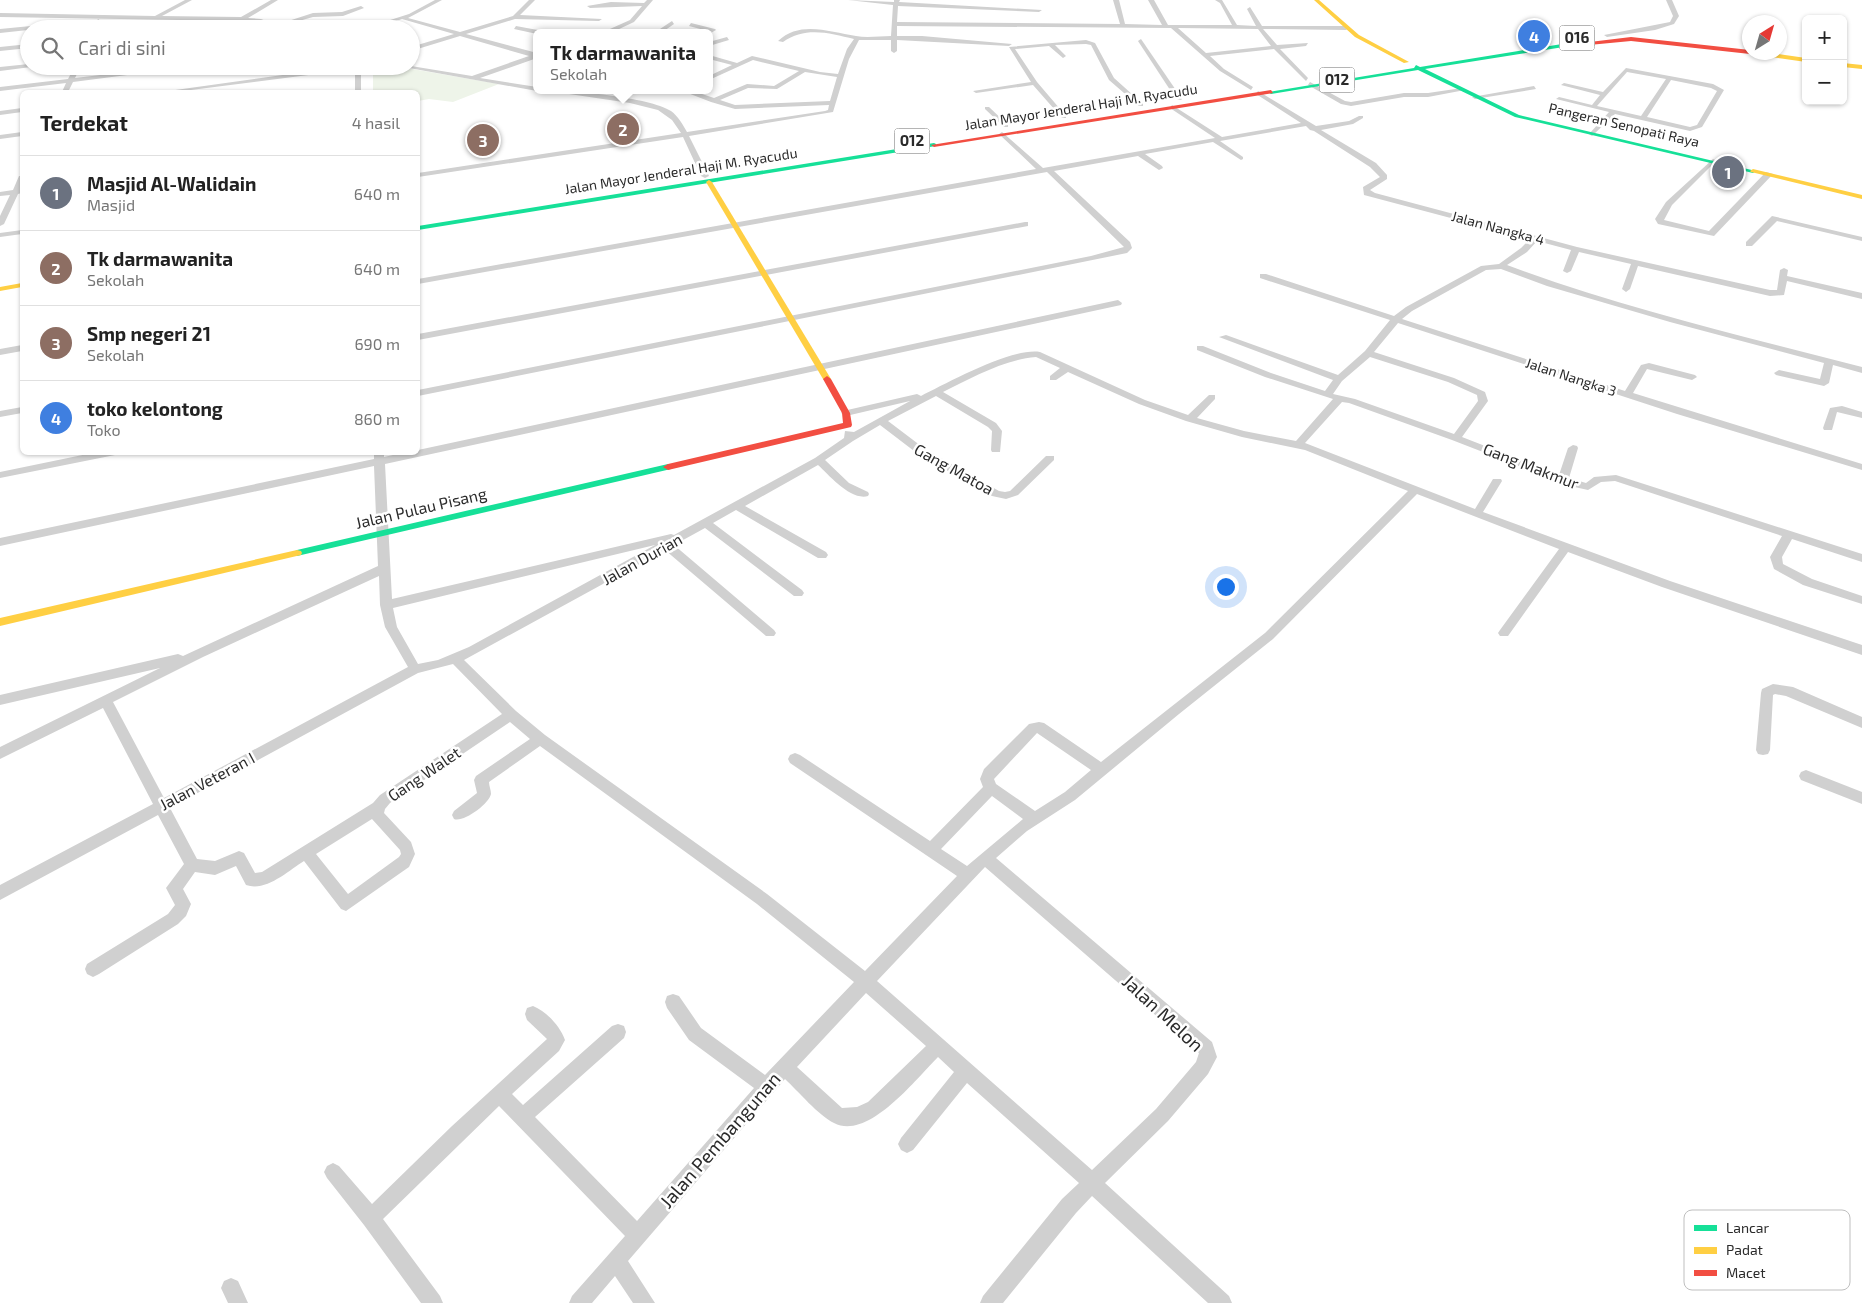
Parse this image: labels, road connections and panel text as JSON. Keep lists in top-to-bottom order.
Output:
{
  "streets": {
    "main road": [
      "016",
      "012",
      "Jalan Mayor Jenderal Haji M. Ryacudu",
      "Pangeran Senopati Raya",
      "Jalan Pulau Pisang"
    ],
    "street": [
      "Jalan Nangka 4",
      "Jalan Nangka 3",
      "Gang Makmur",
      "Gang Matoa",
      "Jalan Durian",
      "Gang Walet",
      "Jalan Veteran I",
      "Jalan Melon",
      "Jalan Pembangunan"
    ]
  },
  "crossings": [
    ["Jalan Mayor Jenderal Haji M. Ryacudu", "Pangeran Senopati Raya"],
    ["Jalan Mayor Jenderal Haji M. Ryacudu", "Jalan Nangka 4"],
    ["Gang Matoa", "Jalan Durian"],
    ["Jalan Durian", "Jalan Veteran I"],
    ["Jalan Melon", "Jalan Pembangunan"]
  ],
  "legend": ["Lancar", "Padat", "Macet"],
  "north": "top right",
  "page": {
    "map_buttons": ["+", "−"],
    "pins": [
      "4",
      "2",
      "3",
      "1"
    ],
    "search": "Cari di sini",
    "popup": ["Tk darmawanita", "Sekolah"],
    "heading": ["Terdekat", "4 hasil"],
    "list": [
      {
        "mark": "1",
        "name": "Masjid Al-Walidain",
        "note": "Masjid",
        "value": "640 m"
      },
      {
        "mark": "2",
        "name": "Tk darmawanita",
        "note": "Sekolah",
        "value": "640 m"
      },
      {
        "mark": "3",
        "name": "Smp negeri 21",
        "note": "Sekolah",
        "value": "690 m"
      },
      {
        "mark": "4",
        "name": "toko kelontong",
        "note": "Toko",
        "value": "860 m"
      }
    ]
  }
}
